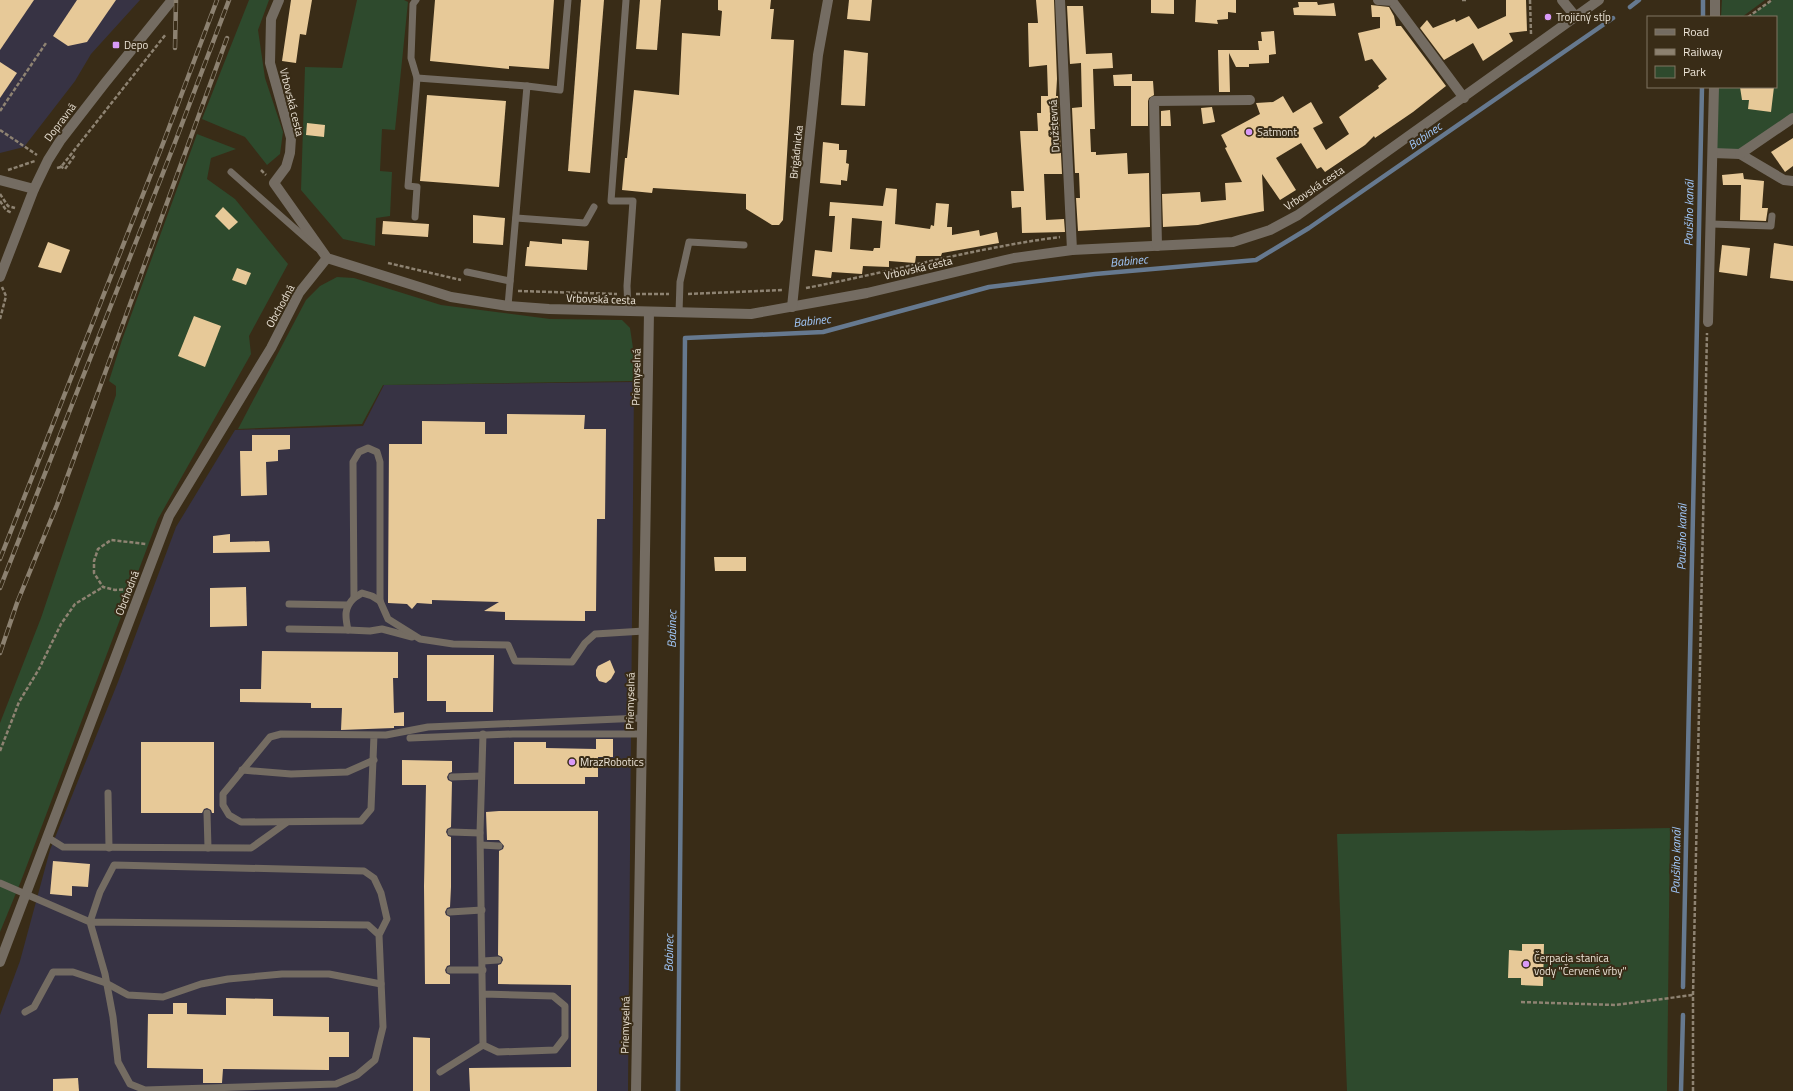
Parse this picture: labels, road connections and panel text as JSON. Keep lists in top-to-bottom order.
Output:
{
  "streets": {
    "street": [
      "Vrbovská cesta",
      "Dopravná",
      "Družstevná",
      "Brigádnicka",
      "Obchodná",
      "Priemyselná"
    ]
  },
  "crossings": [
    ["Vrbovská cesta", "Družstevná"],
    ["Vrbovská cesta", "Brigádnicka"],
    ["Vrbovská cesta", "Obchodná"],
    ["Vrbovská cesta", "Priemyselná"]
  ],
  "water": ["Babinec", "Paušiho kanál"],
  "places": {
    "other": [
      "Trojičný stĺp",
      "Satmont",
      "MrazRobotics",
      "Čerpacia stanica vody \"Červené vŕby\""
    ],
    "transit": ["Depo"]
  },
  "legend": ["Road", "Railway", "Park"]
}
